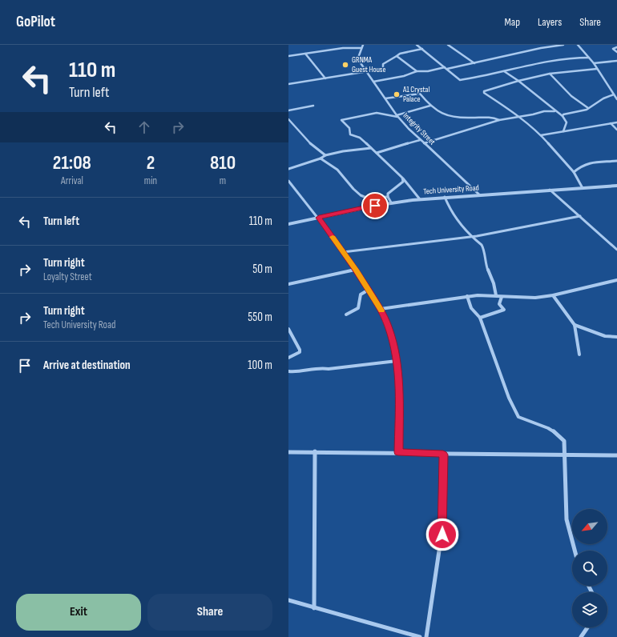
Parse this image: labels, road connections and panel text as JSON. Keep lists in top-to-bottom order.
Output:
{
  "streets": {
    "street": ["Integrity Street", "Tech University Road"]
  },
  "crossings": [
    ["Integrity Street", "Tech University Road"]
  ],
  "places": ["GRNMA Guest House", "A1 Crystal Palace"],
  "north": "bottom left",
  "page": {
    "header": "GoPilot",
    "nav": ["Map", "Layers", "Share"],
    "turn": ["110 m", "Turn left"],
    "eta": [
      "21:08",
      "Arrival",
      "2",
      "min",
      "810",
      "m"
    ],
    "list": [
      {
        "name": "Turn left",
        "value": "110 m"
      },
      {
        "name": "Turn right",
        "note": "Loyalty Street",
        "value": "50 m"
      },
      {
        "name": "Turn right",
        "note": "Tech University Road",
        "value": "550 m"
      },
      {
        "name": "Arrive at destination",
        "value": "100 m"
      }
    ],
    "buttons": ["Exit", "Share"]
  }
}
